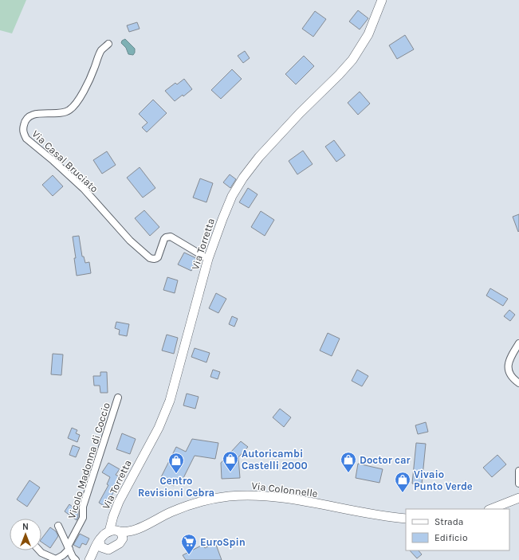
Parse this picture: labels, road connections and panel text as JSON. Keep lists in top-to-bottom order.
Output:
{
  "streets": {
    "street": [
      "Via Casal Bruciato",
      "Via Torretta",
      "Vicolo Madonna di Coccio",
      "Via Colonnelle"
    ]
  },
  "crossings": [
    ["Via Casal Bruciato", "Via Torretta"],
    ["Via Torretta", "Via Colonnelle"]
  ],
  "places": {
    "shop": [
      "Autoricambi Castelli 2000",
      "Doctor car",
      "Centro Revisioni Cebra",
      "Vivaio Punto Verde"
    ],
    "supermarket": ["EuroSpin"]
  },
  "legend": ["Strada", "Edificio"],
  "north": "top"
}
